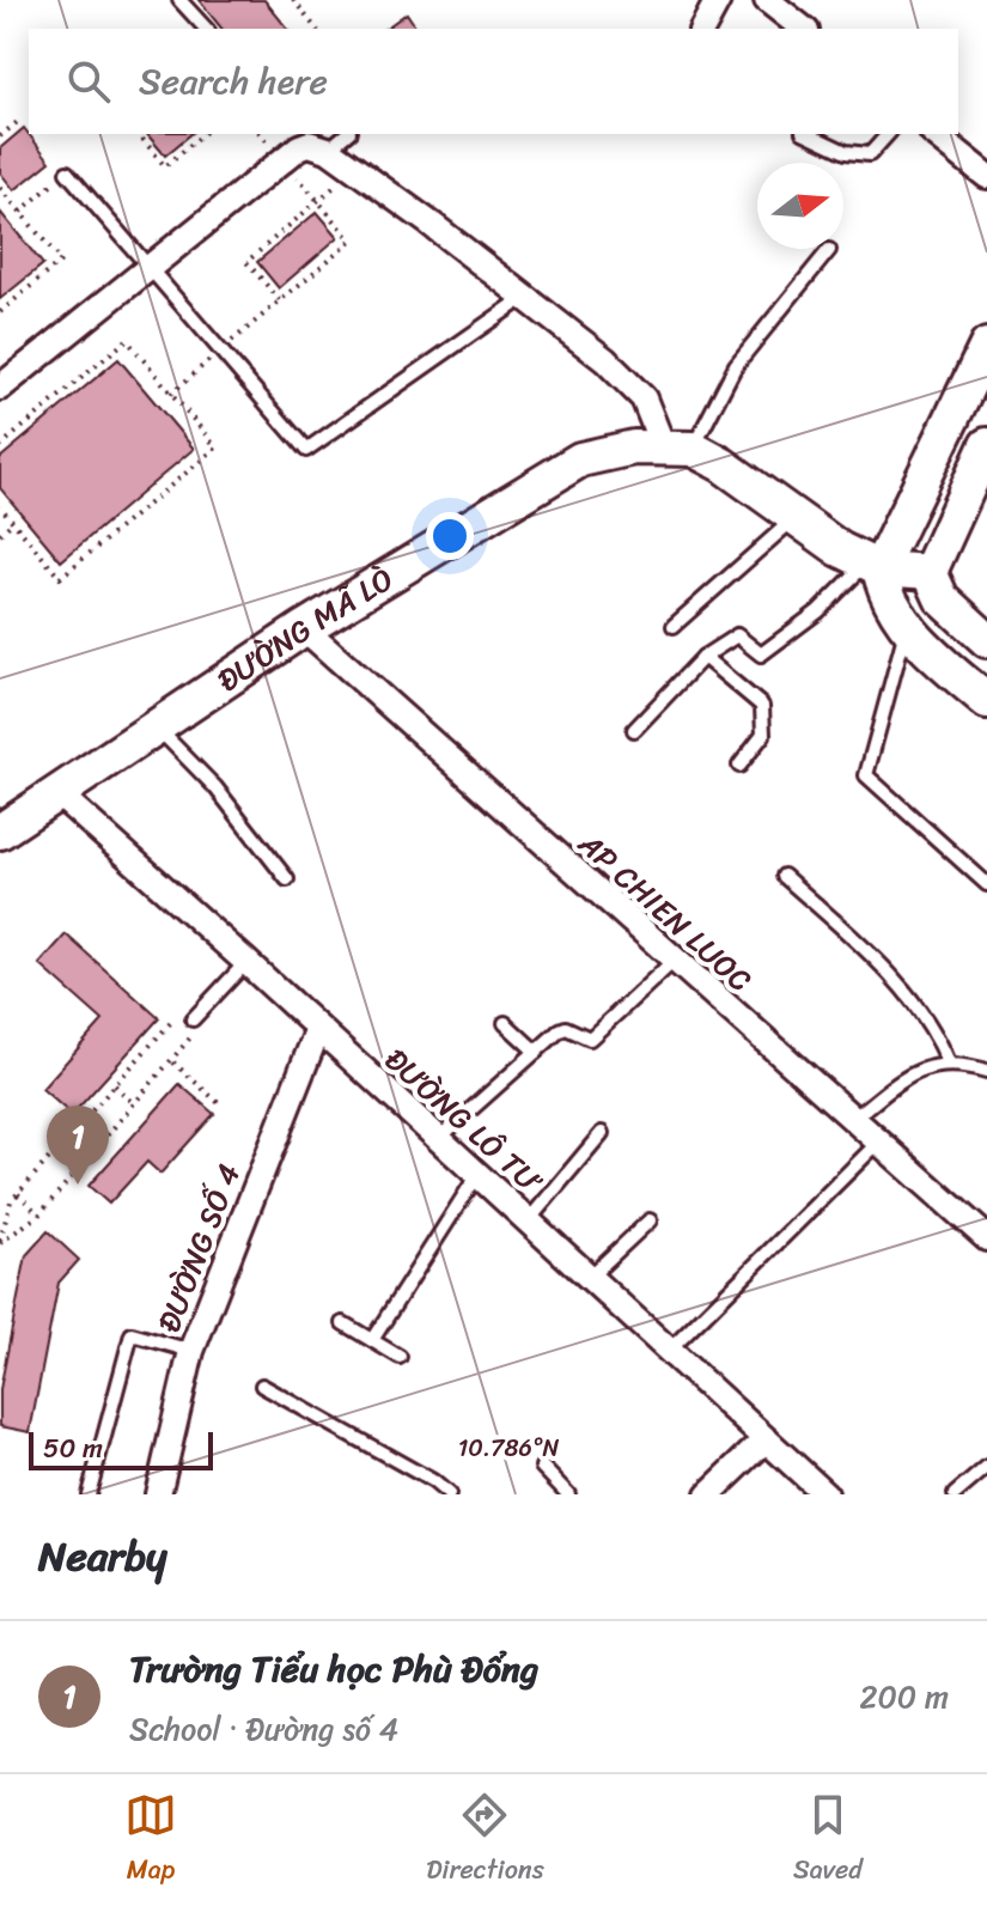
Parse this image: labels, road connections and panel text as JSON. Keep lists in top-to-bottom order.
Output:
{
  "streets": {
    "main road": ["ĐƯỜNG MÃ LÒ"],
    "street": ["AP CHIEN LUOC", "ĐƯỜNG LÔ TƯ", "ĐƯỜNG SỐ 4"]
  },
  "crossings": [
    ["ĐƯỜNG MÃ LÒ", "AP CHIEN LUOC"],
    ["ĐƯỜNG MÃ LÒ", "ĐƯỜNG LÔ TƯ"],
    ["ĐƯỜNG LÔ TƯ", "ĐƯỜNG SỐ 4"]
  ],
  "scale_bar": "50 m",
  "north": "right",
  "page": {
    "search": "Search here",
    "pins": "1",
    "scale": "50 m",
    "heading": "Nearby",
    "list": [
      {
        "mark": "1",
        "name": "Trường Tiểu học Phù Đổng",
        "note": "School · Đường số 4",
        "value": "200 m"
      }
    ],
    "nav": ["Map", "Directions", "Saved"]
  },
  "coordinates": ["10.786°N"]
}
